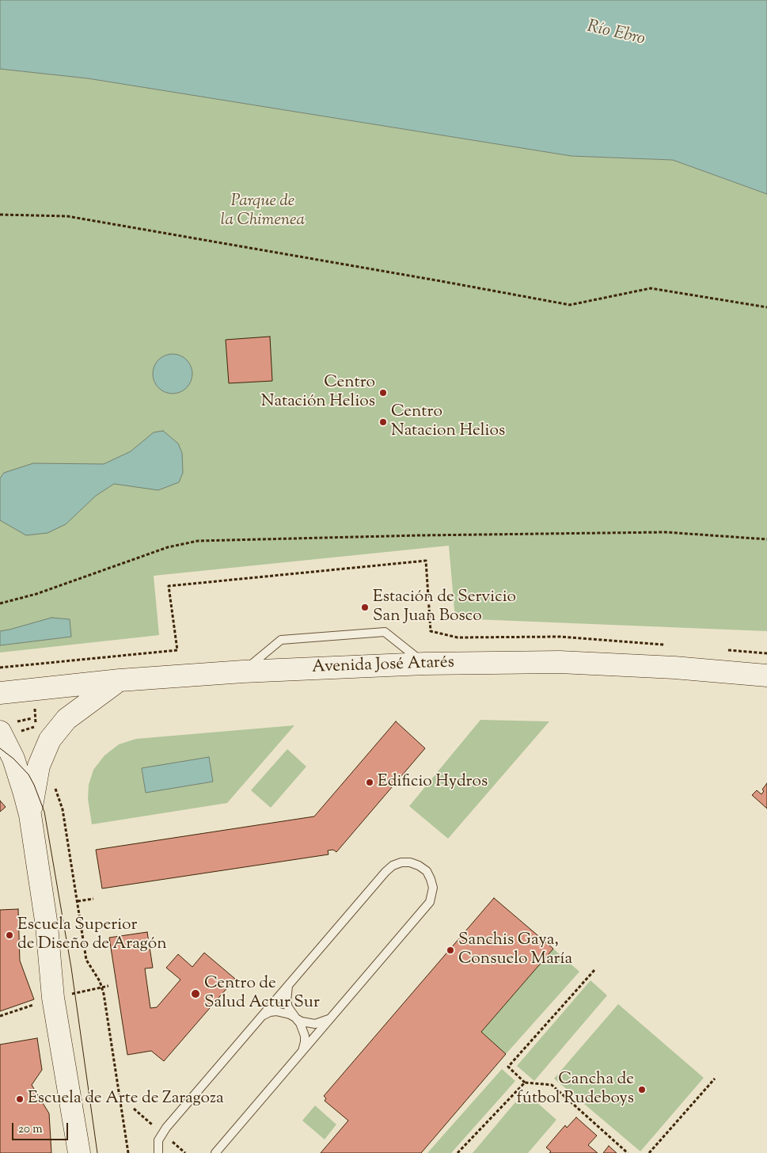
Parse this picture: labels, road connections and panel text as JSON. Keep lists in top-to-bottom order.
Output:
{
  "streets": {
    "main road": ["Avenida José Atarés"]
  },
  "water": ["Río Ebro"],
  "parks": ["Parque de la Chimenea"],
  "places": [
    "Centro Natación Helios",
    "Centro Natacion Helios",
    "Estación de Servicio San Juan Bosco",
    "Edificio Hydros",
    "Escuela Superior de Diseño de Aragón",
    "Sanchis Gaya, Consuelo María",
    "Centro de Salud Actur Sur",
    "Cancha de fútbol Rudeboys",
    "Escuela de Arte de Zaragoza"
  ],
  "scale_bar": "20 m"
}
